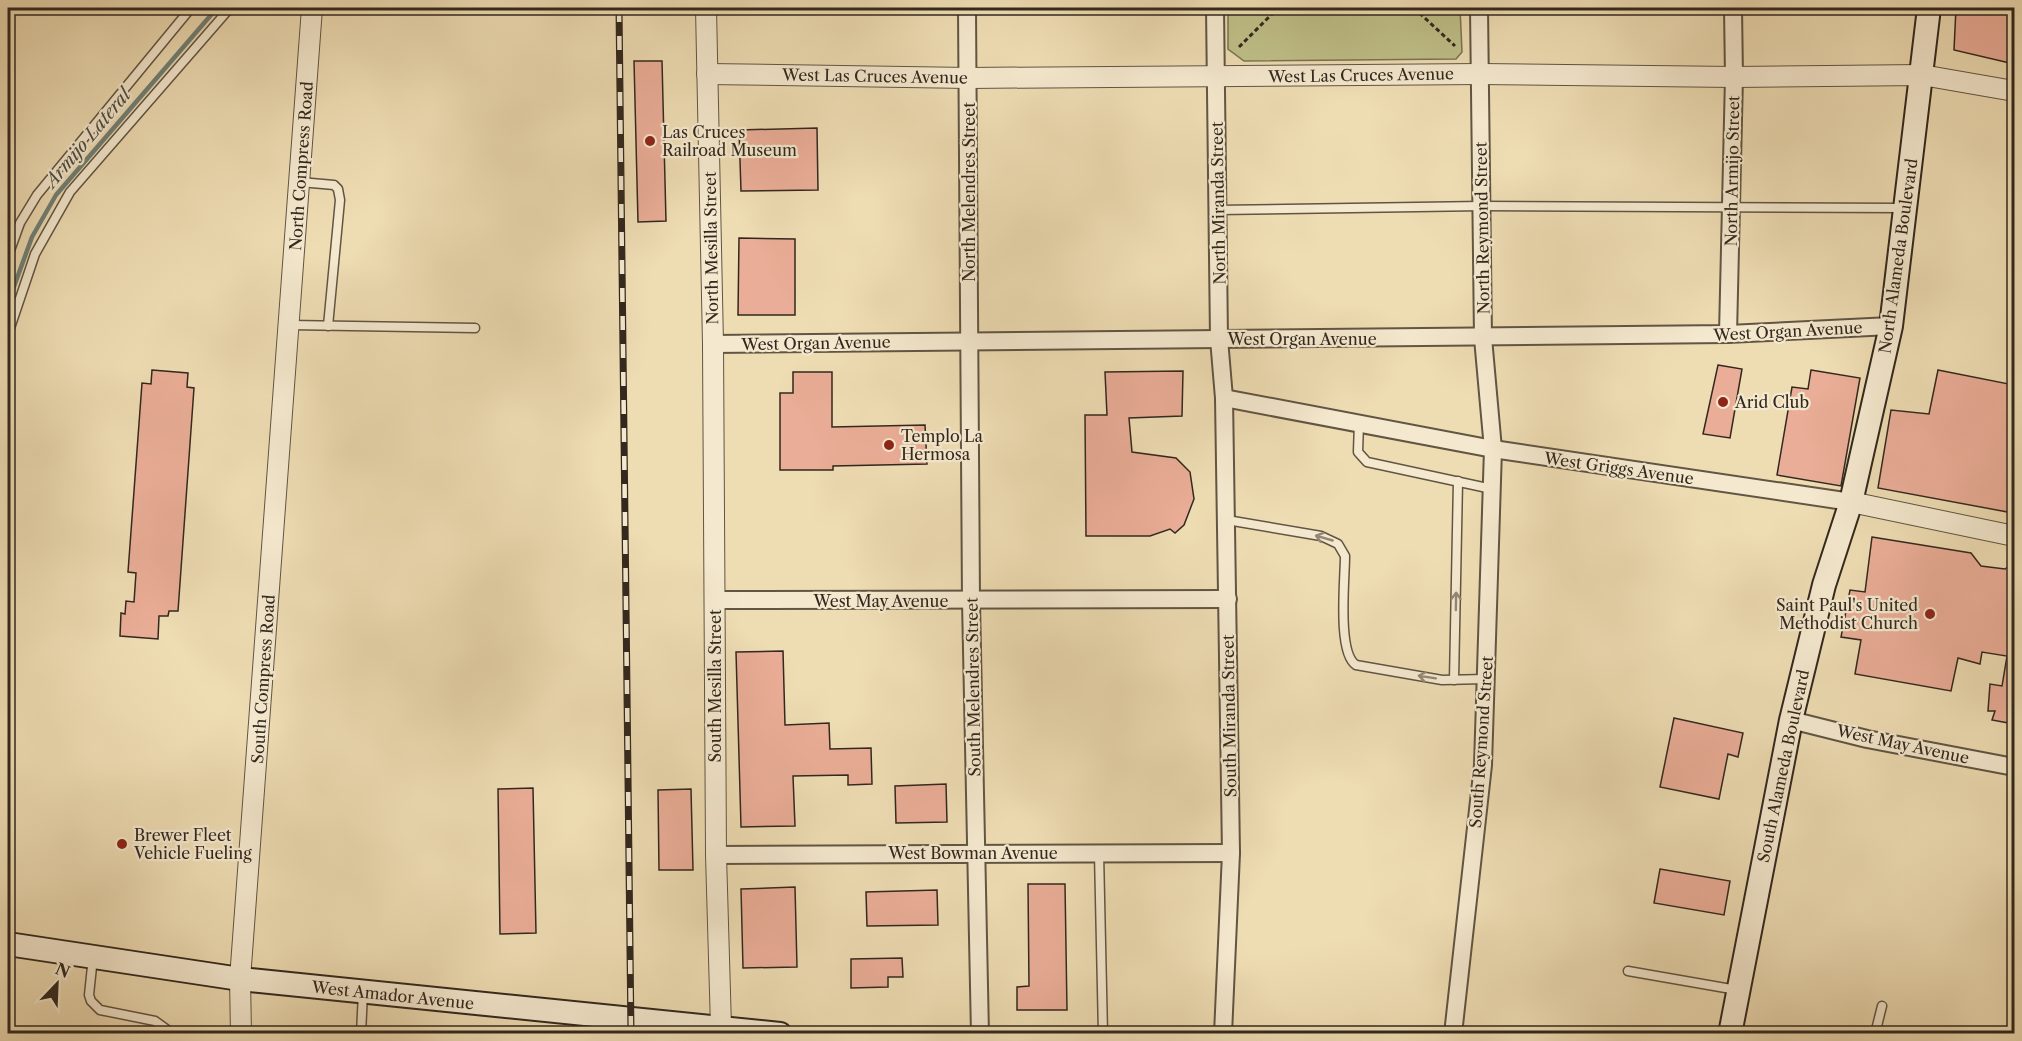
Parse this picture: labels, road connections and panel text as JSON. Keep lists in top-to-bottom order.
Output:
{
  "streets": {
    "main road": ["North Alameda Boulevard", "South Alameda Boulevard", "West Amador Avenue"],
    "street": [
      "West Las Cruces Avenue",
      "North Compress Road",
      "North Armijo Street",
      "North Melendres Street",
      "North Miranda Street",
      "North Reymond Street",
      "North Mesilla Street",
      "West Organ Avenue",
      "West Griggs Avenue",
      "West May Avenue",
      "South Compress Road",
      "South Mesilla Street",
      "South Melendres Street",
      "South Miranda Street",
      "South Reymond Street",
      "West Bowman Avenue"
    ]
  },
  "crossings": [
    ["West Las Cruces Avenue", "North Armijo Street"],
    ["West Las Cruces Avenue", "North Melendres Street"],
    ["West Las Cruces Avenue", "North Miranda Street"],
    ["West Las Cruces Avenue", "North Reymond Street"],
    ["West Las Cruces Avenue", "North Mesilla Street"],
    ["West Las Cruces Avenue", "North Alameda Boulevard"],
    ["North Compress Road", "South Compress Road"],
    ["North Armijo Street", "West Organ Avenue"],
    ["North Melendres Street", "West Organ Avenue"],
    ["North Melendres Street", "South Melendres Street"],
    ["North Miranda Street", "West Organ Avenue"],
    ["North Miranda Street", "West Griggs Avenue"],
    ["North Miranda Street", "South Miranda Street"],
    ["North Reymond Street", "West Organ Avenue"],
    ["North Reymond Street", "West Griggs Avenue"],
    ["North Reymond Street", "South Reymond Street"],
    ["North Mesilla Street", "West Organ Avenue"],
    ["North Mesilla Street", "South Mesilla Street"],
    ["North Alameda Boulevard", "West Organ Avenue"],
    ["North Alameda Boulevard", "West Griggs Avenue"],
    ["North Alameda Boulevard", "South Alameda Boulevard"],
    ["West Organ Avenue", "South Mesilla Street"],
    ["West Organ Avenue", "South Melendres Street"],
    ["West Griggs Avenue", "South Miranda Street"],
    ["West Griggs Avenue", "South Reymond Street"],
    ["West Griggs Avenue", "South Alameda Boulevard"],
    ["West May Avenue", "South Mesilla Street"],
    ["West May Avenue", "South Melendres Street"],
    ["West May Avenue", "South Miranda Street"],
    ["West May Avenue", "South Alameda Boulevard"],
    ["South Compress Road", "West Amador Avenue"],
    ["South Mesilla Street", "West Bowman Avenue"],
    ["South Mesilla Street", "West Amador Avenue"],
    ["South Melendres Street", "West Bowman Avenue"],
    ["South Miranda Street", "West Bowman Avenue"]
  ],
  "water": ["Armijo Lateral"],
  "places": [
    "Las Cruces Railroad Museum",
    "Arid Club",
    "Templo La Hermosa",
    "Saint Paul's United Methodist Church",
    "Brewer Fleet Vehicle Fueling"
  ],
  "north": "top right"
}
